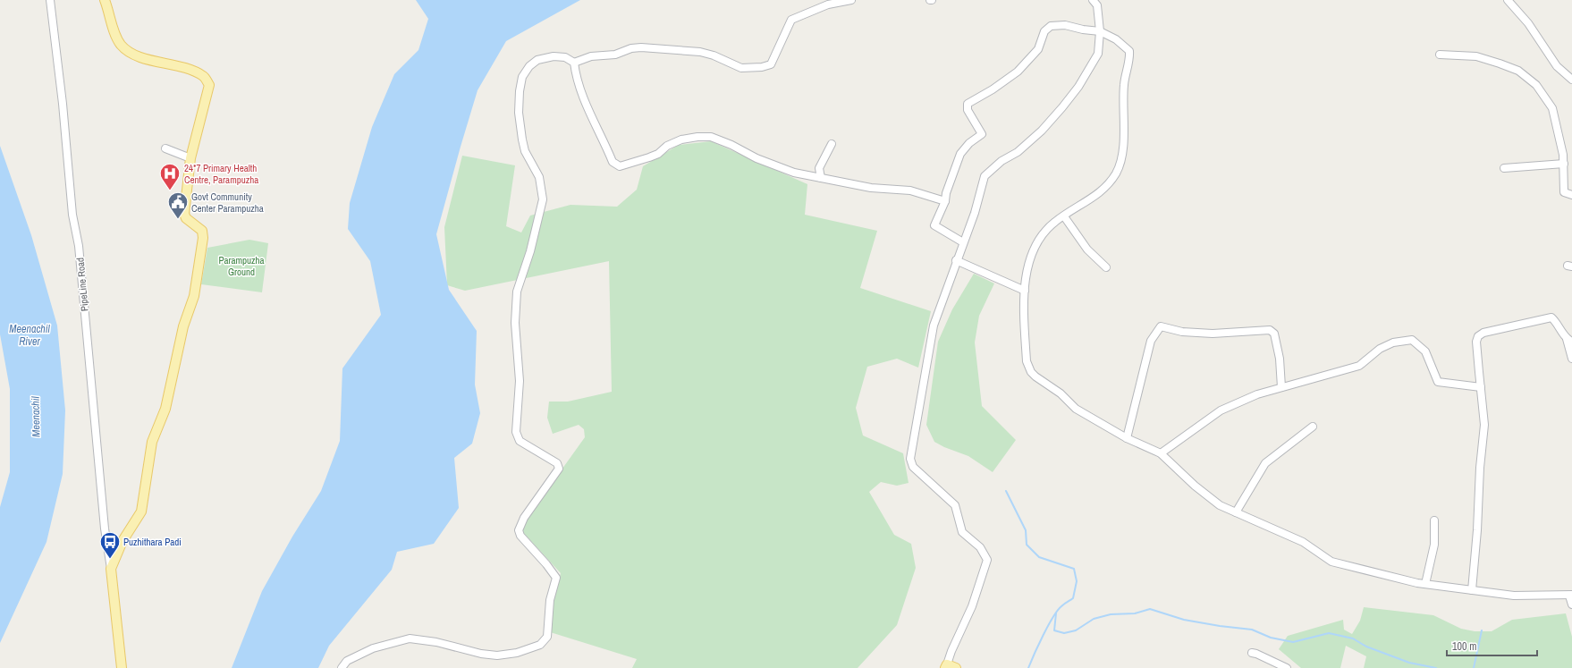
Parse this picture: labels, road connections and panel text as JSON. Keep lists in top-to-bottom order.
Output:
{
  "streets": {
    "street": ["PipeLine Road"]
  },
  "water": ["Meenachil River", "Meenachil"],
  "parks": ["Parampuzha Ground"],
  "places": {
    "hospital": ["24*7 Primary Health Centre, Parampuzha"],
    "public building": ["Govt Community Center Parampuzha"],
    "bus stop": ["Puzhithara Padi"]
  },
  "scale_bar": "100 m"
}
